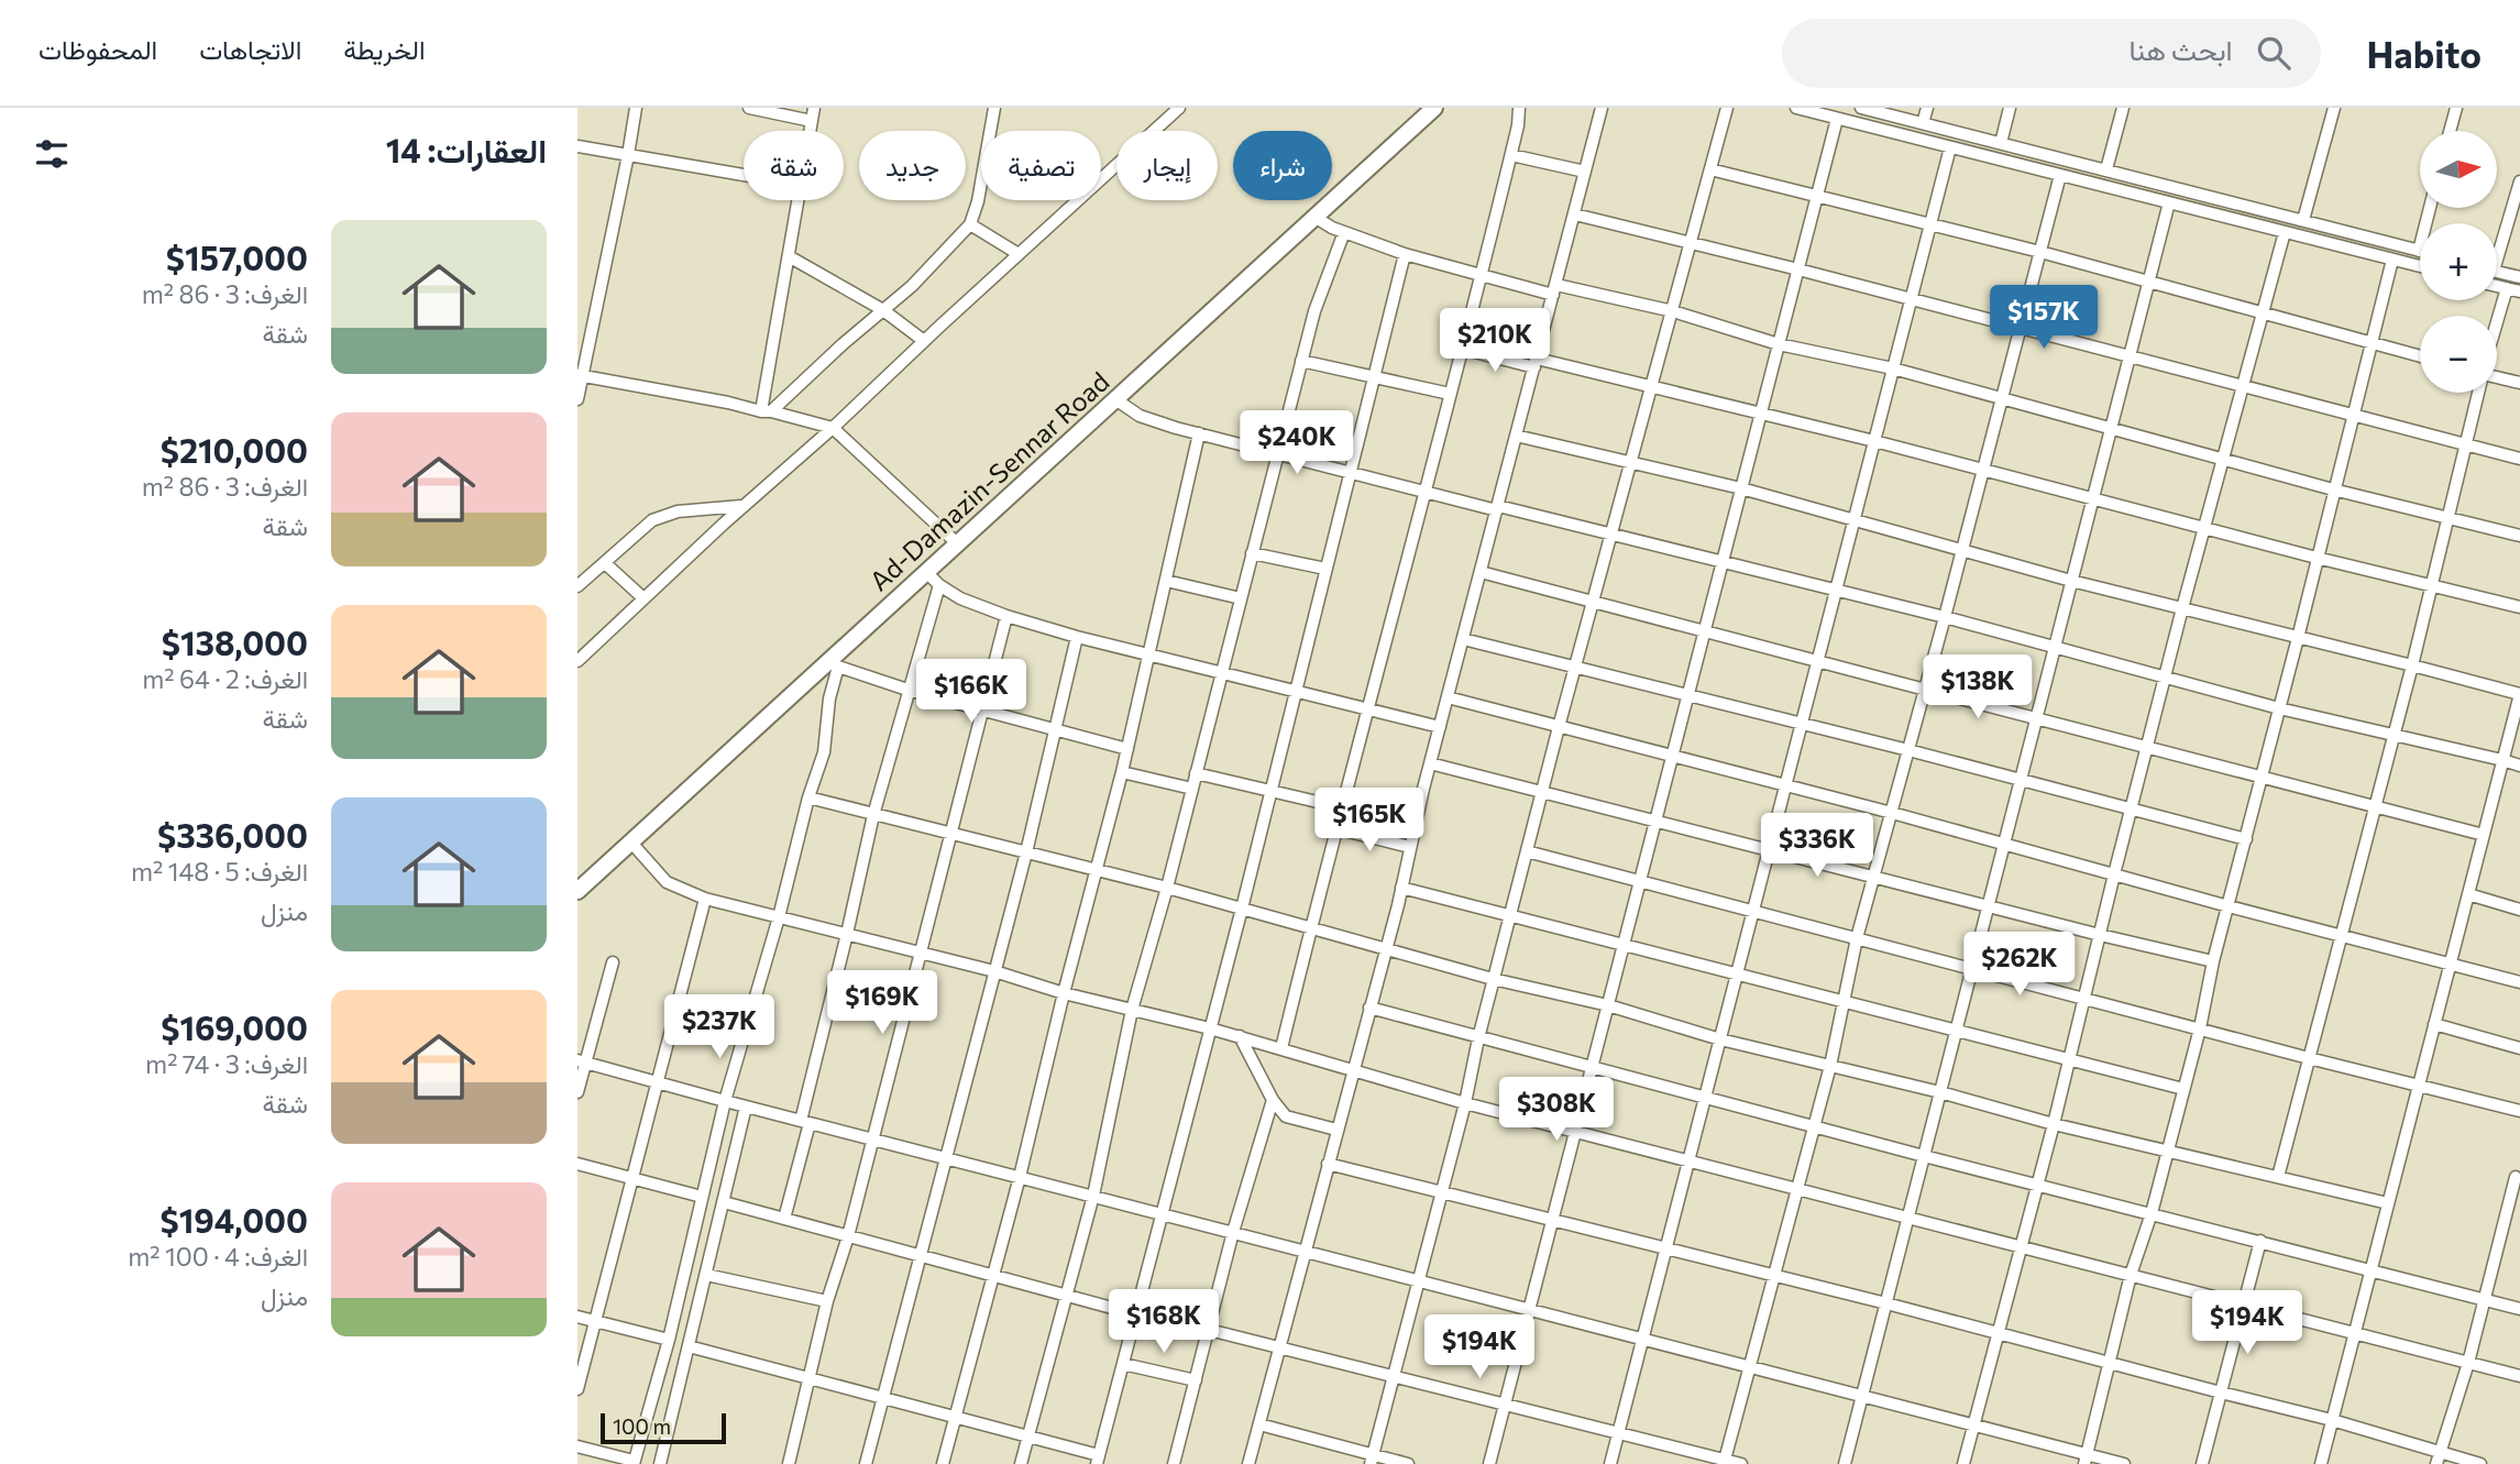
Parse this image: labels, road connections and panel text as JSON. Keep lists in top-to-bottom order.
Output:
{
  "streets": {
    "highway": ["Ad-Damazin-Sennar Road"]
  },
  "scale_bar": "100 m",
  "north": "right",
  "page": {
    "header": "Habito",
    "search": "ابحث هنا",
    "nav": ["الخريطة", "الاتجاهات", "المحفوظات"],
    "heading": "العقارات: 14",
    "map_buttons": ["+", "−"],
    "chip": [
      "شراء",
      "إيجار",
      "تصفية",
      "جديد",
      "شقة"
    ],
    "list": [
      {
        "name": "$157,000",
        "note": "الغرف: 3 · 86 m² · شقة"
      },
      {
        "name": "$210,000",
        "note": "الغرف: 3 · 86 m² · شقة"
      },
      {
        "name": "$138,000",
        "note": "الغرف: 2 · 64 m² · شقة"
      },
      {
        "name": "$336,000",
        "note": "الغرف: 5 · 148 m² · منزل"
      },
      {
        "name": "$169,000",
        "note": "الغرف: 3 · 74 m² · شقة"
      },
      {
        "name": "$194,000",
        "note": "الغرف: 4 · 100 m² · منزل"
      }
    ],
    "price": [
      "$157K",
      "$210K",
      "$240K",
      "$138K",
      "$166K",
      "$165K",
      "$336K",
      "$262K",
      "$169K",
      "$237K",
      "$308K",
      "$168K",
      "$194K",
      "$194K"
    ],
    "scale": "100 m"
  }
}
